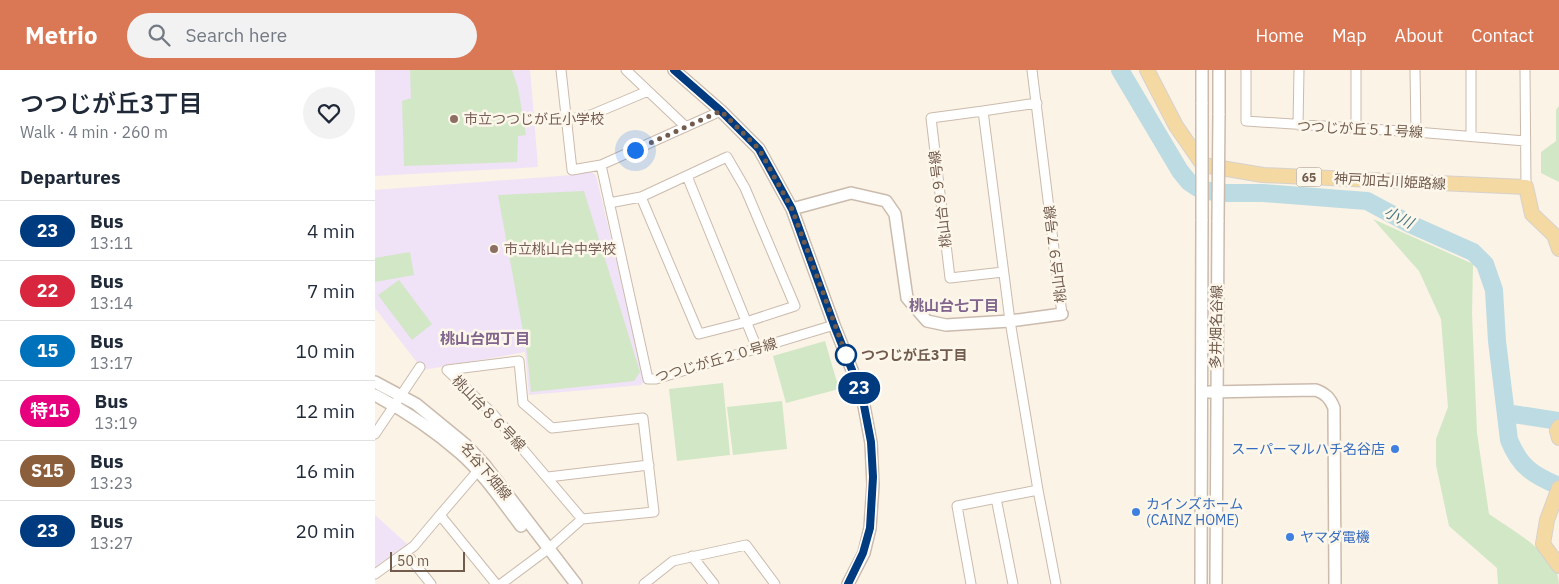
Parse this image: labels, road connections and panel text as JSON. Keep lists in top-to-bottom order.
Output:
{
  "streets": {
    "main road": ["65", "神戸加古川姫路線"],
    "street": [
      "つつじが丘５１号線",
      "桃山台９９号線",
      "桃山台９７号線",
      "多井畑名谷線",
      "つつじが丘２０号線",
      "桃山台８６号線",
      "名谷下畑線"
    ]
  },
  "districts": ["桃山台七丁目", "桃山台四丁目"],
  "water": ["小川"],
  "places": [
    "市立つつじが丘小学校",
    "市立桃山台中学校",
    "つつじが丘3丁目",
    "スーパーマルハチ名谷店",
    "カインズホーム (CAINZ HOME)",
    "ヤマダ電機"
  ],
  "lines": ["bus line 23"],
  "scale_bar": "50 m",
  "page": {
    "header": "Metrio",
    "search": "Search here",
    "nav": [
      "Home",
      "Map",
      "About",
      "Contact"
    ],
    "heading": [
      ["つつじが丘3丁目", "Walk · 4 min · 260 m"],
      "Departures"
    ],
    "on_map": "23",
    "list": [
      {
        "mark": "23",
        "name": "Bus",
        "note": "13:11",
        "value": "4 min"
      },
      {
        "mark": "22",
        "name": "Bus",
        "note": "13:14",
        "value": "7 min"
      },
      {
        "mark": "15",
        "name": "Bus",
        "note": "13:17",
        "value": "10 min"
      },
      {
        "mark": "特15",
        "name": "Bus",
        "note": "13:19",
        "value": "12 min"
      },
      {
        "mark": "S15",
        "name": "Bus",
        "note": "13:23",
        "value": "16 min"
      },
      {
        "mark": "23",
        "name": "Bus",
        "note": "13:27",
        "value": "20 min"
      }
    ],
    "scale": "50 m"
  }
}
